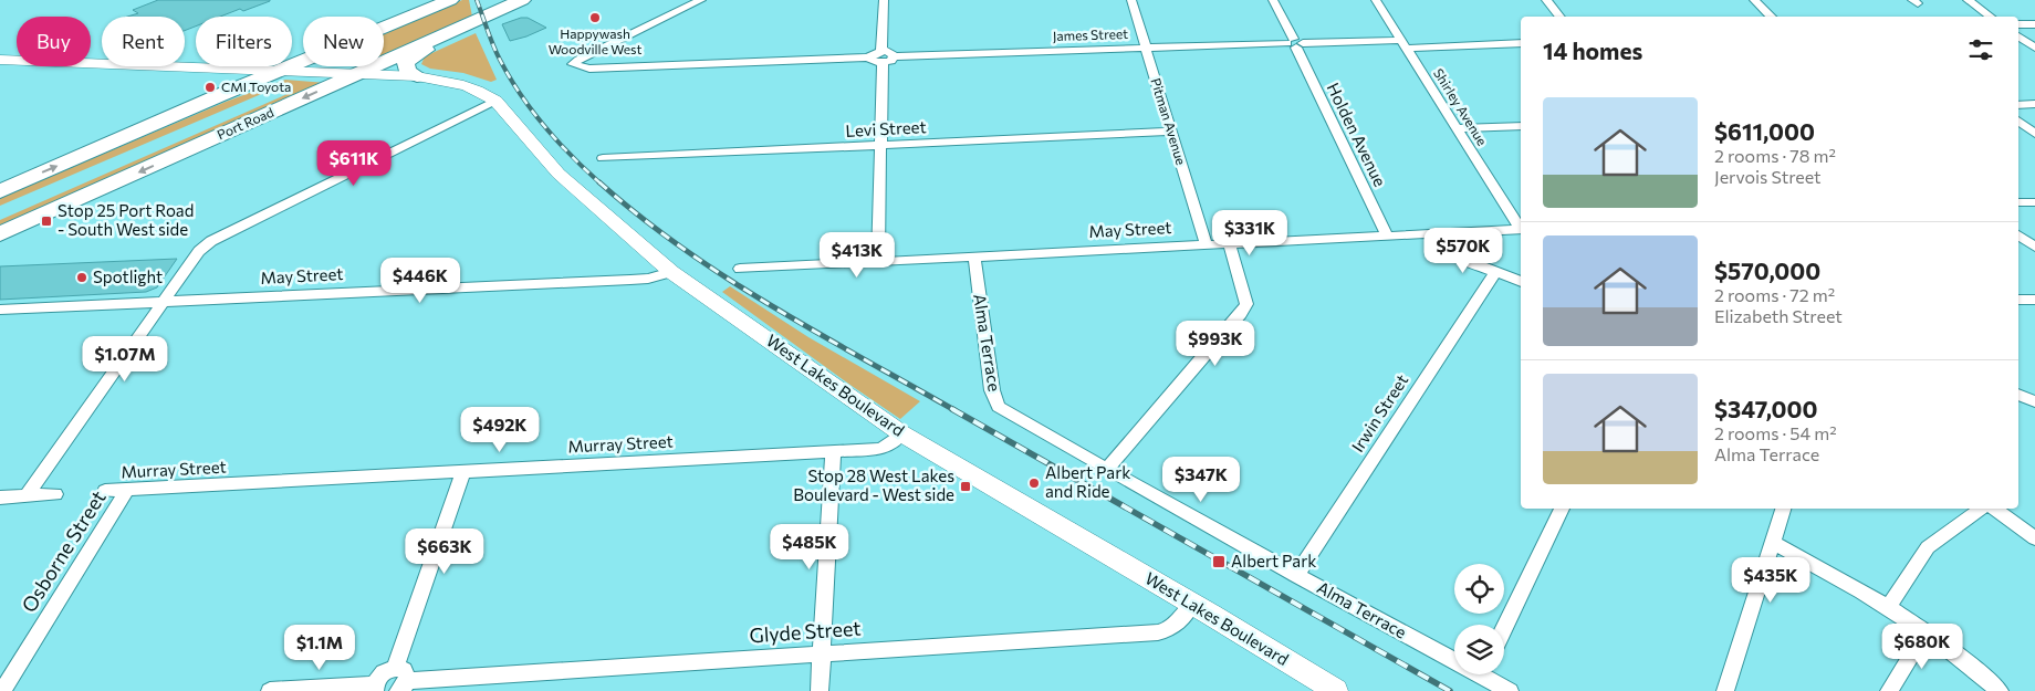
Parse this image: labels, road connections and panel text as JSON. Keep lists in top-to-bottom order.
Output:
{
  "streets": {
    "highway": ["Port Road"],
    "main road": ["West Lakes Boulevard"],
    "street": [
      "James Street",
      "Shirley Avenue",
      "Pitman Avenue",
      "Levi Street",
      "Holden Avenue",
      "May Street",
      "Alma Terrace",
      "Irwin Street",
      "Murray Street",
      "Osborne Street",
      "Glyde Street"
    ]
  },
  "crossings": [
    ["James Street", "Shirley Avenue"],
    ["James Street", "Pitman Avenue"],
    ["James Street", "Holden Avenue"],
    ["Pitman Avenue", "Levi Street"],
    ["Pitman Avenue", "May Street"],
    ["Port Road", "West Lakes Boulevard"],
    ["Holden Avenue", "May Street"],
    ["May Street", "Alma Terrace"],
    ["May Street", "West Lakes Boulevard"],
    ["Alma Terrace", "Irwin Street"],
    ["West Lakes Boulevard", "Murray Street"],
    ["West Lakes Boulevard", "Glyde Street"],
    ["Murray Street", "Osborne Street"]
  ],
  "places": {
    "other": [
      "Happywash Woodville West",
      "CMI Toyota",
      "Spotlight",
      "Albert Park and Ride"
    ],
    "transit": ["Stop 25 Port Road - South West side", "Stop 28 West Lakes Boulevard - West side", "Albert Park"]
  },
  "page": {
    "chip": [
      "Buy",
      "Rent",
      "Filters",
      "New"
    ],
    "heading": "14 homes",
    "list": [
      {
        "name": "$611,000",
        "note": "2 rooms · 78 m² · Jervois Street"
      },
      {
        "name": "$570,000",
        "note": "2 rooms · 72 m² · Elizabeth Street"
      },
      {
        "name": "$347,000",
        "note": "2 rooms · 54 m² · Alma Terrace"
      }
    ],
    "price": [
      "$611K",
      "$331K",
      "$570K",
      "$413K",
      "$446K",
      "$993K",
      "$1.07M",
      "$492K",
      "$347K",
      "$485K",
      "$663K",
      "$435K",
      "$680K",
      "$1.1M"
    ]
  }
}
